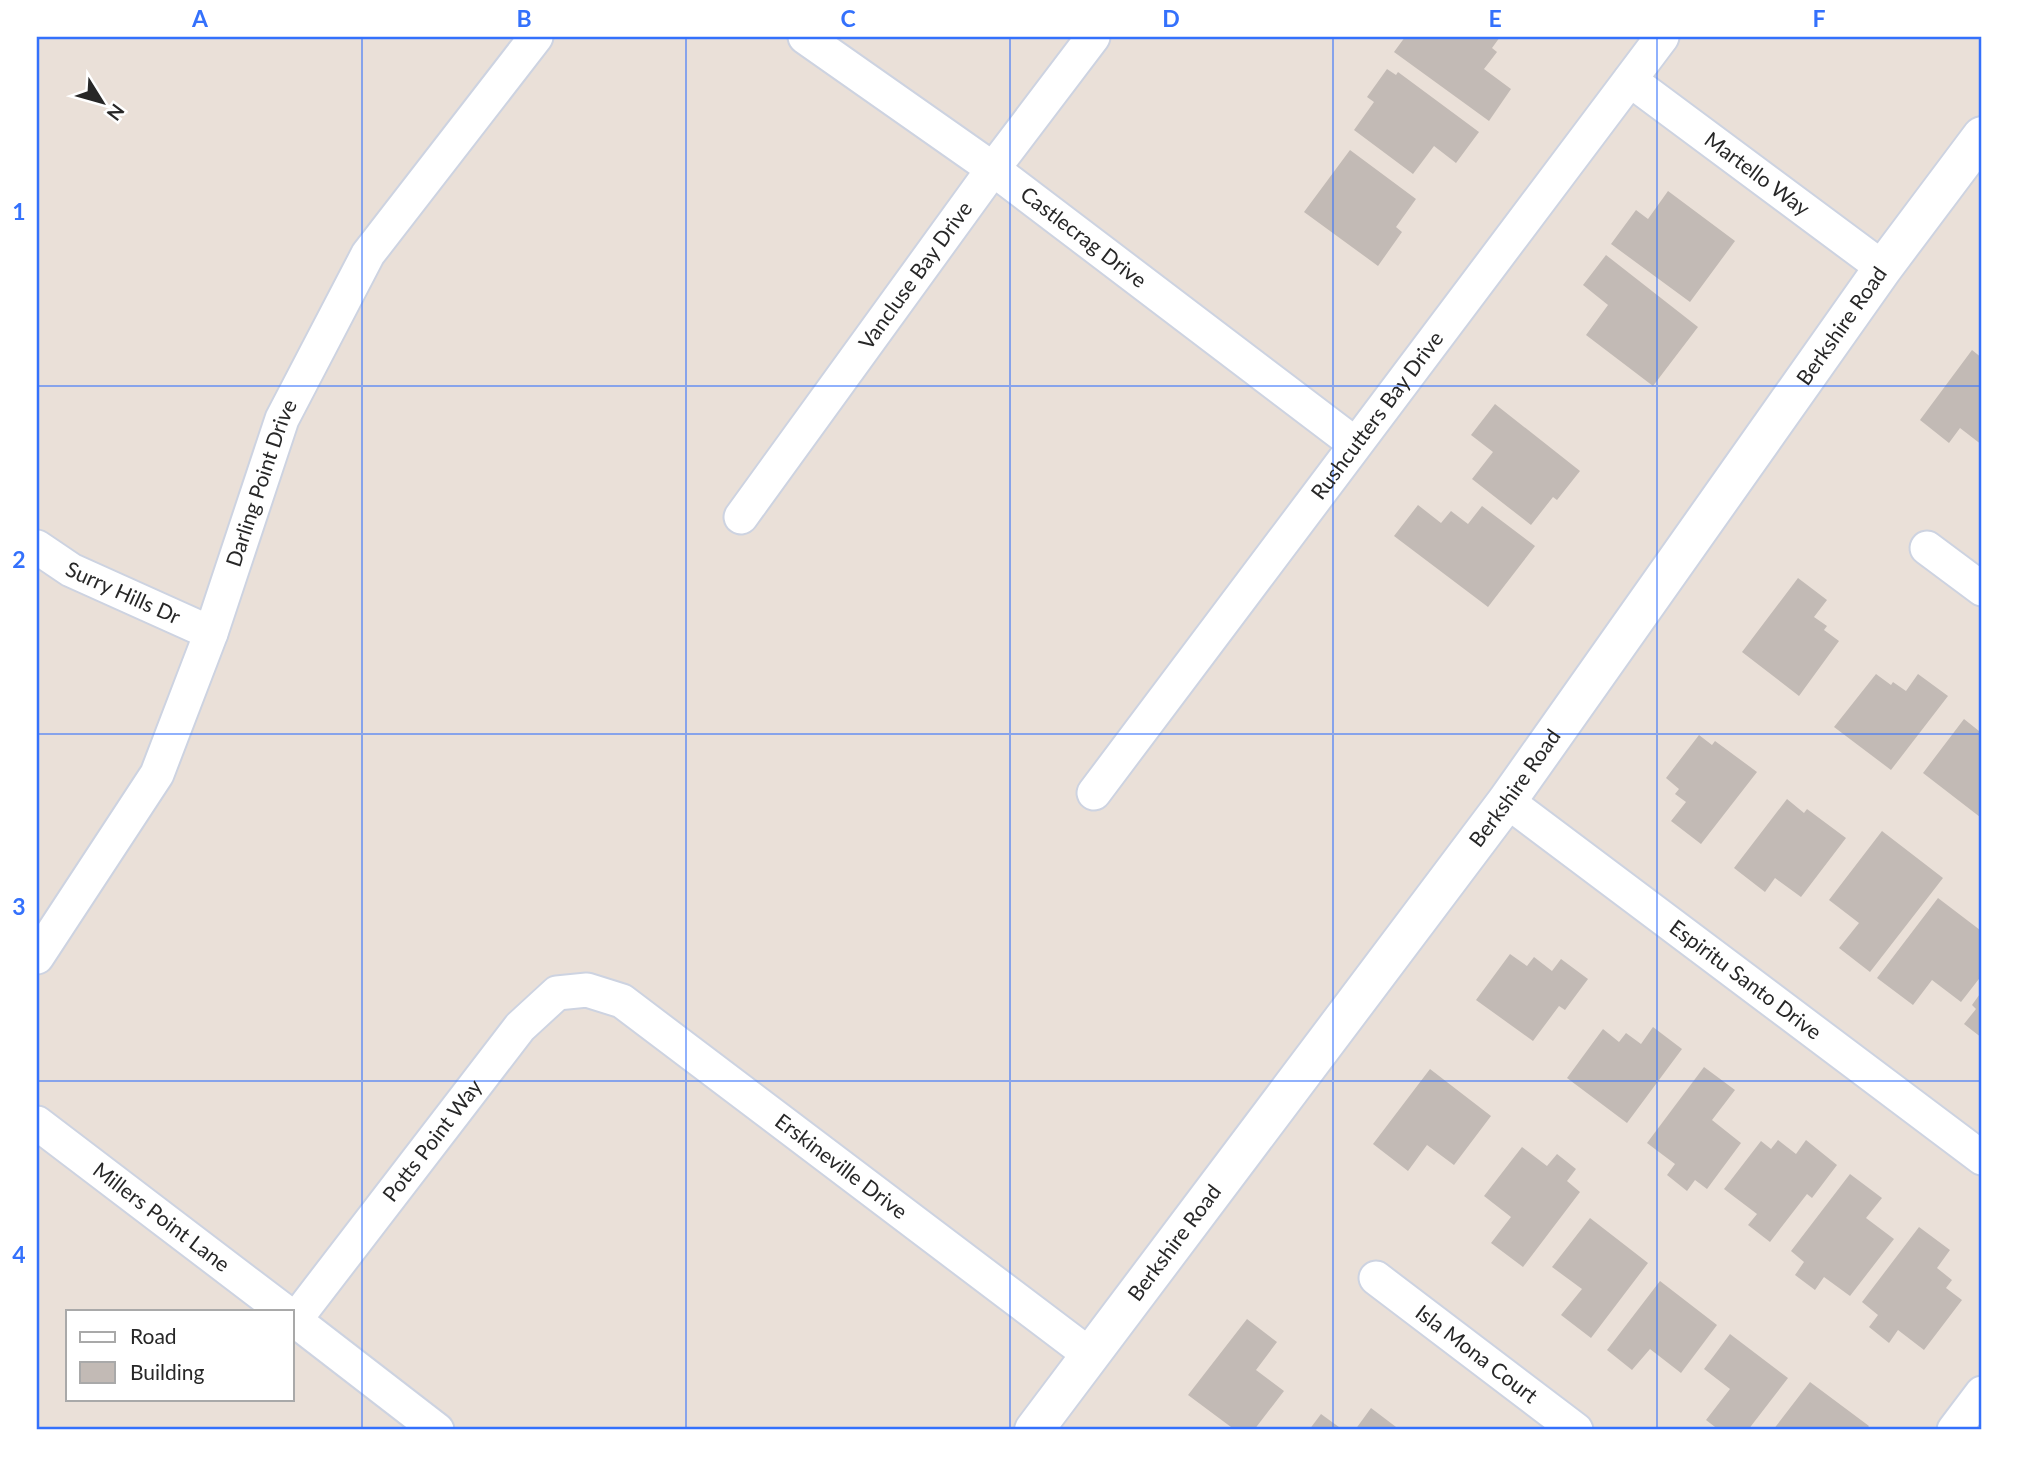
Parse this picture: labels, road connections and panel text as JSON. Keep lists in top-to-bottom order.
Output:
{
  "streets": {
    "street": [
      "Martello Way",
      "Castlecrag Drive",
      "Vancluse Bay Drive",
      "Berkshire Road",
      "Rushcutters Bay Drive",
      "Darling Point Drive",
      "Surry Hills Dr",
      "Espiritu Santo Drive",
      "Potts Point Way",
      "Erskineville Drive",
      "Millers Point Lane",
      "Isla Mona Court"
    ]
  },
  "crossings": [
    ["Martello Way", "Berkshire Road"],
    ["Martello Way", "Rushcutters Bay Drive"],
    ["Castlecrag Drive", "Vancluse Bay Drive"],
    ["Castlecrag Drive", "Rushcutters Bay Drive"],
    ["Berkshire Road", "Espiritu Santo Drive"],
    ["Berkshire Road", "Erskineville Drive"],
    ["Darling Point Drive", "Surry Hills Dr"],
    ["Potts Point Way", "Erskineville Drive"]
  ],
  "legend": ["Road", "Building"],
  "north": "bottom right",
  "grid": {
    "columns": [
      "A",
      "B",
      "C",
      "D",
      "E",
      "F"
    ],
    "rows": [
      "1",
      "2",
      "3",
      "4"
    ]
  }
}
